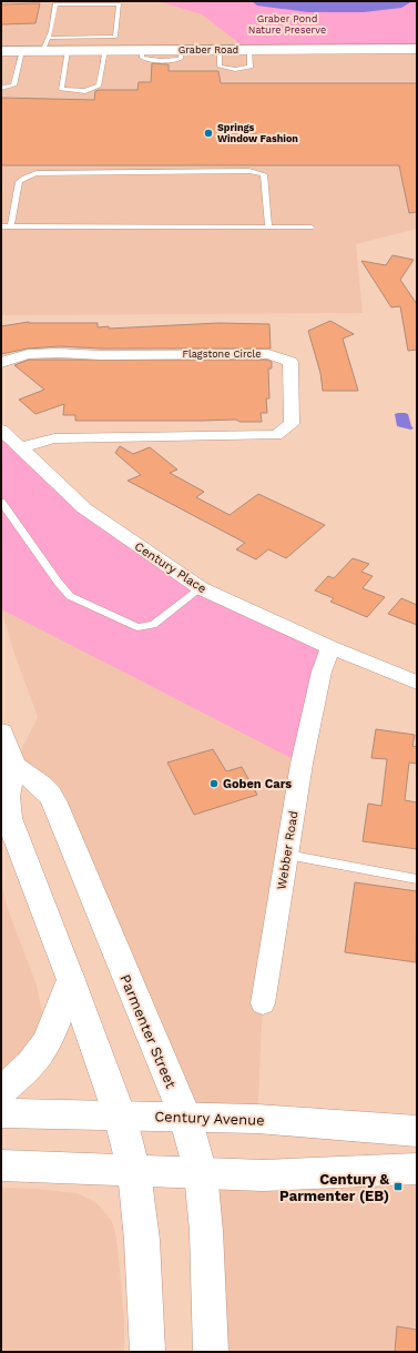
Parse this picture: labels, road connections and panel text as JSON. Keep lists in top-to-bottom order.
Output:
{
  "streets": {
    "street": [
      "Graber Road",
      "Flagstone Circle",
      "Century Place",
      "Webber Road",
      "Parmenter Street",
      "Century Avenue"
    ]
  },
  "crossings": [
    ["Flagstone Circle", "Century Place"],
    ["Century Place", "Webber Road"],
    ["Parmenter Street", "Century Avenue"]
  ],
  "parks": ["Graber Pond Nature Preserve"],
  "places": {
    "other": ["Springs Window Fashion", "Goben Cars"],
    "transit": ["Century & Parmenter (EB)"]
  }
}
